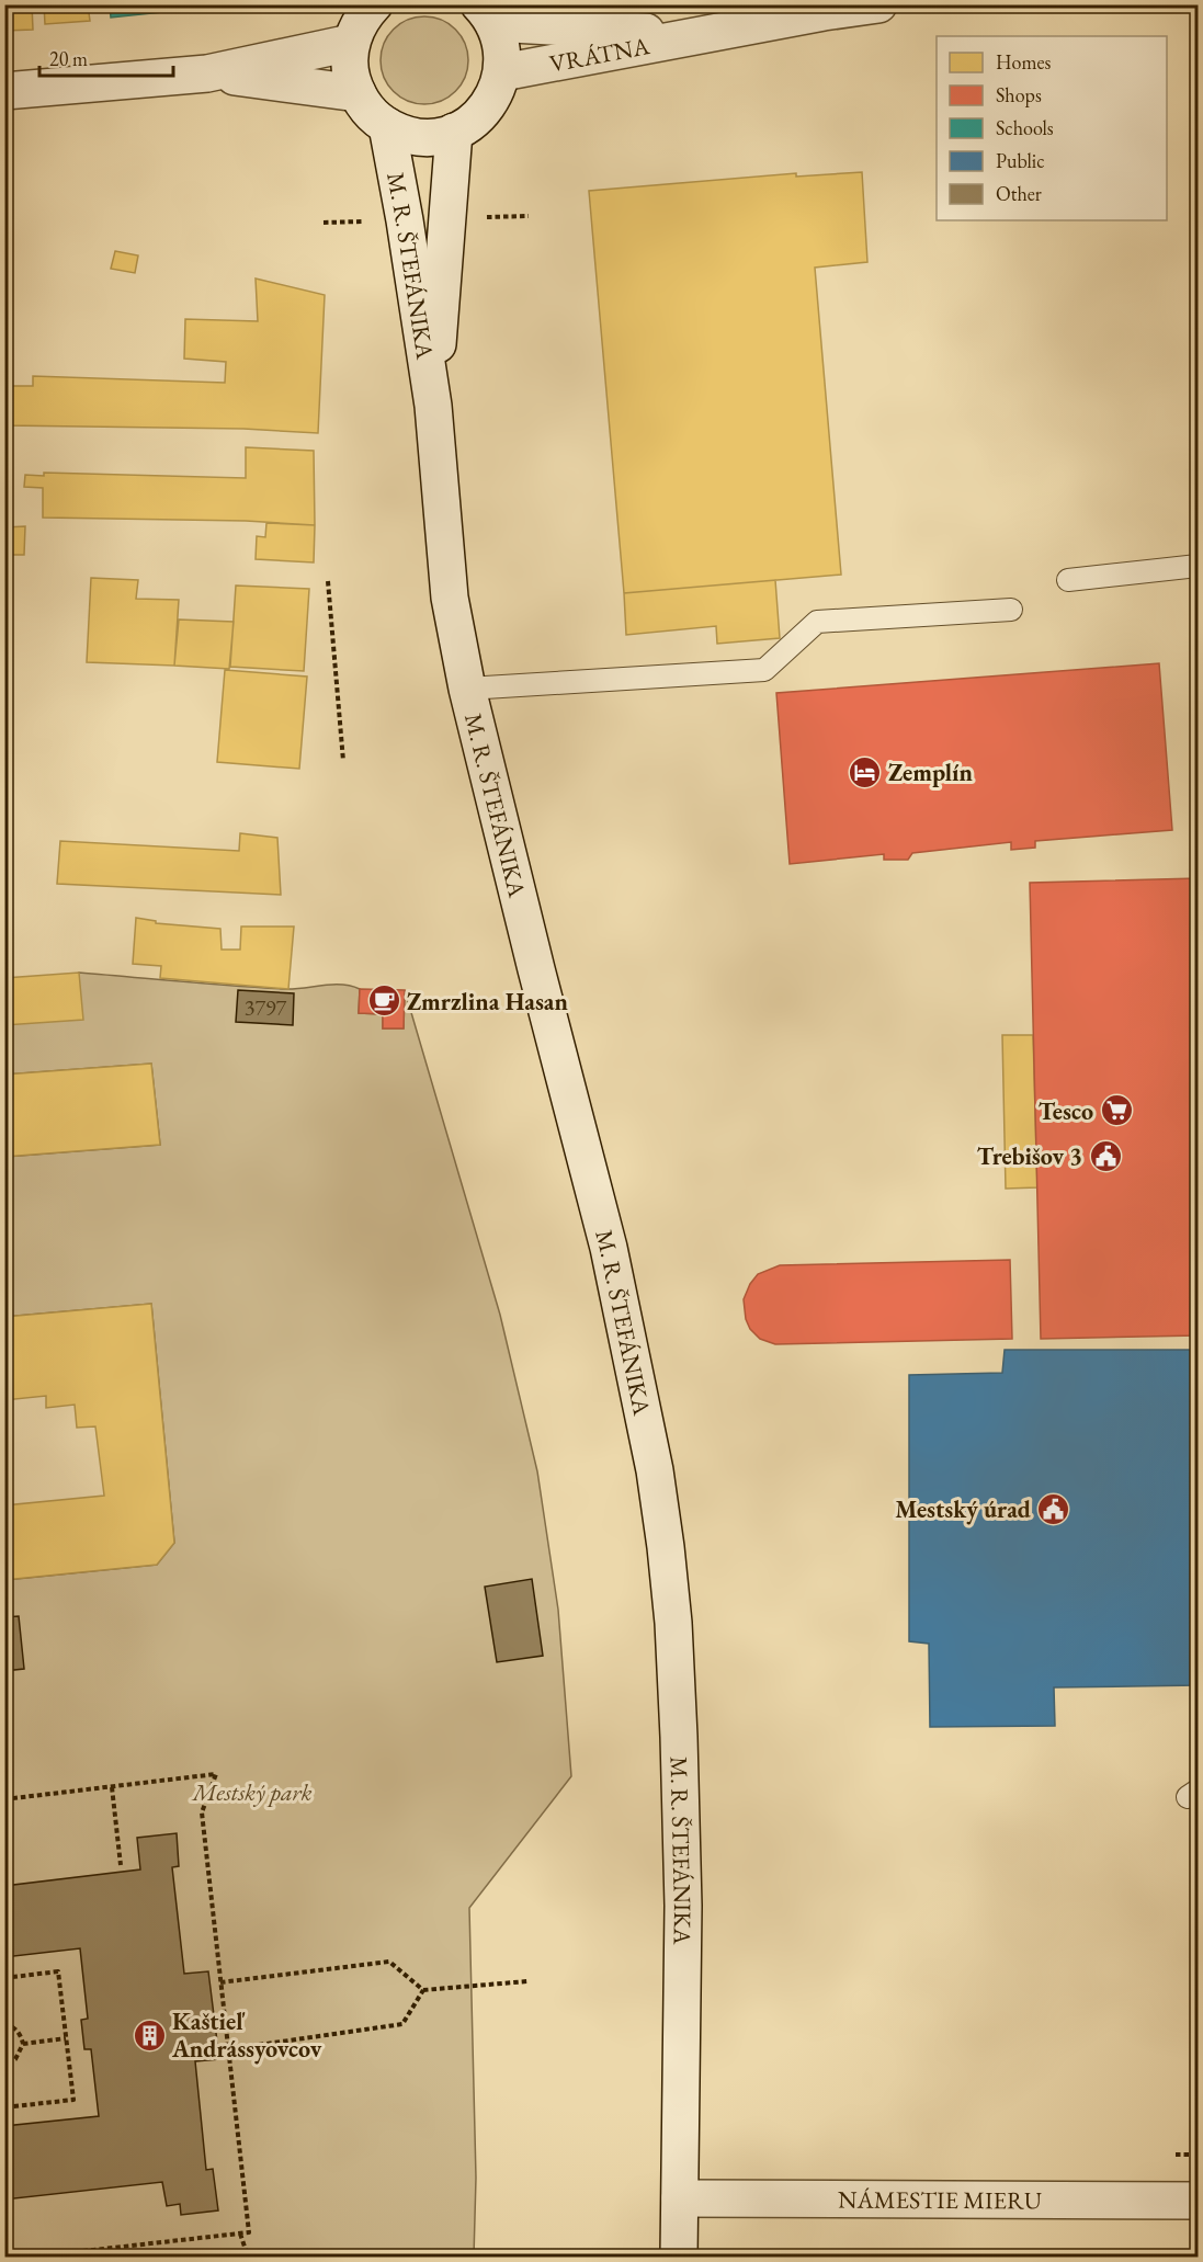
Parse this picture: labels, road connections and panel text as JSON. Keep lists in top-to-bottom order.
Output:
{
  "streets": {
    "street": ["VRÁTNA", "M. R. ŠTEFÁNIKA", "NÁMESTIE MIERU"]
  },
  "crossings": [
    ["M. R. ŠTEFÁNIKA", "NÁMESTIE MIERU"]
  ],
  "parks": ["Mestský park"],
  "places": {
    "hotel": ["Zemplín"],
    "cafe": ["Zmrzlina Hasan"],
    "supermarket": ["Tesco"],
    "public building": ["Trebišov 3", "Mestský úrad"],
    "building": ["Kaštieľ Andrássyovcov"]
  },
  "house_numbers": ["3797"],
  "legend": [
    "Homes",
    "Shops",
    "Schools",
    "Public",
    "Other"
  ],
  "scale_bar": "20 m"
}
